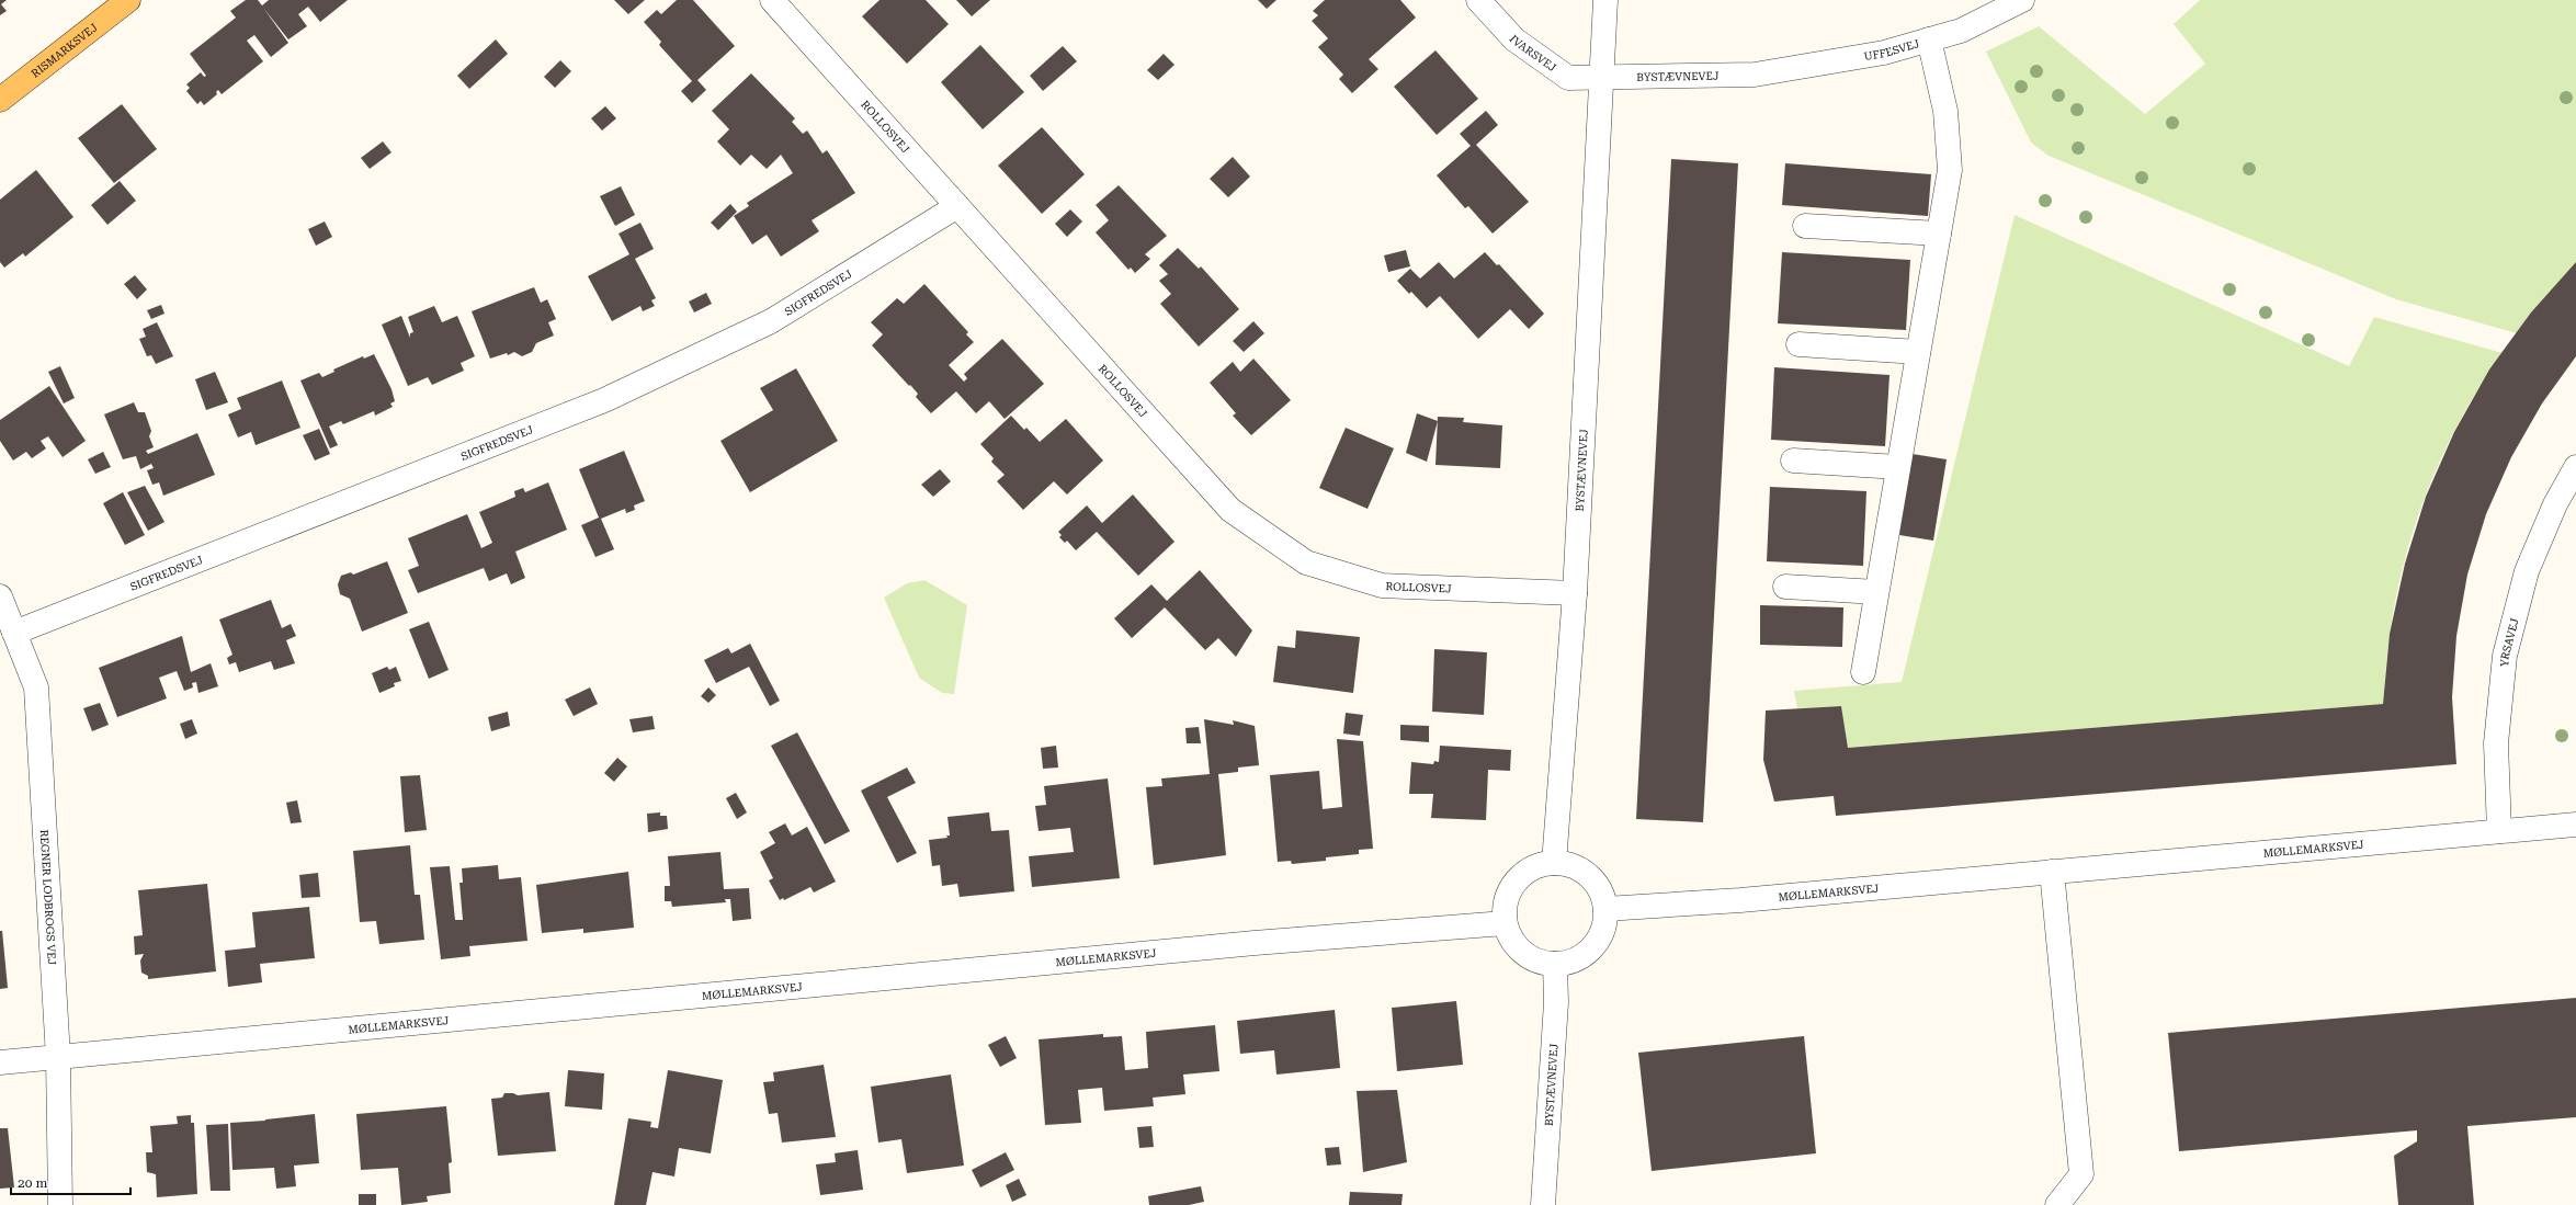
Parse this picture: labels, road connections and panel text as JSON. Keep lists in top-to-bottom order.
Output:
{
  "streets": {
    "main road": ["RISMARKSVEJ"],
    "street": [
      "UFFESVEJ",
      "IVARSVEJ",
      "BYSTÆVNEVEJ",
      "ROLLOSVEJ",
      "SIGFREDSVEJ",
      "YRSAVEJ",
      "MØLLEMARKSVEJ",
      "REGNER LODBROGS VEJ"
    ]
  },
  "crossings": [
    ["UFFESVEJ", "BYSTÆVNEVEJ"],
    ["IVARSVEJ", "BYSTÆVNEVEJ"],
    ["BYSTÆVNEVEJ", "ROLLOSVEJ"],
    ["BYSTÆVNEVEJ", "MØLLEMARKSVEJ"],
    ["ROLLOSVEJ", "SIGFREDSVEJ"],
    ["SIGFREDSVEJ", "REGNER LODBROGS VEJ"],
    ["YRSAVEJ", "MØLLEMARKSVEJ"],
    ["MØLLEMARKSVEJ", "REGNER LODBROGS VEJ"]
  ],
  "scale_bar": "20 m"
}
